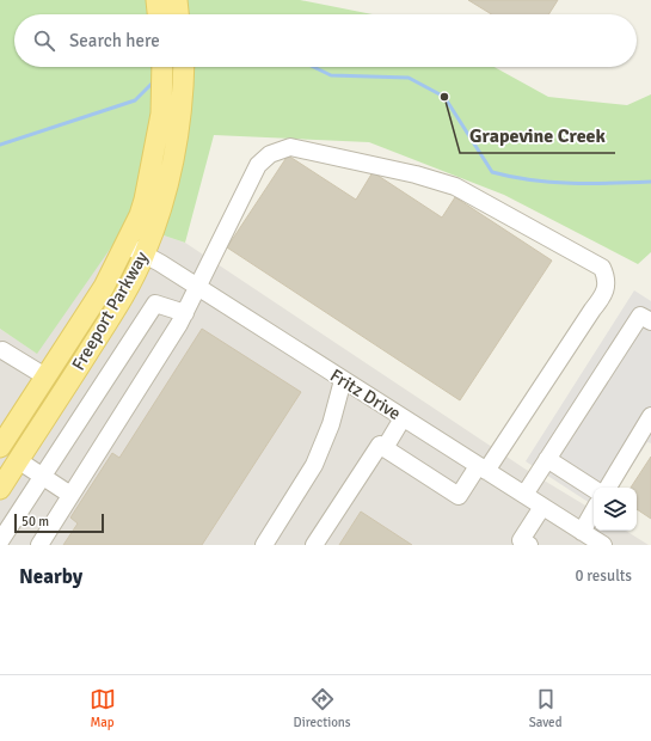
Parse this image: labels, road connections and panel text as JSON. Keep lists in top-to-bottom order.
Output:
{
  "streets": {
    "main road": ["Freeport Parkway"],
    "street": ["Fritz Drive"]
  },
  "crossings": [
    ["Freeport Parkway", "Fritz Drive"]
  ],
  "places": ["Grapevine Creek"],
  "scale_bar": "50 m",
  "page": {
    "search": "Search here",
    "scale": "50 m",
    "heading": ["Nearby", "0 results"],
    "nav": ["Map", "Directions", "Saved"]
  }
}
